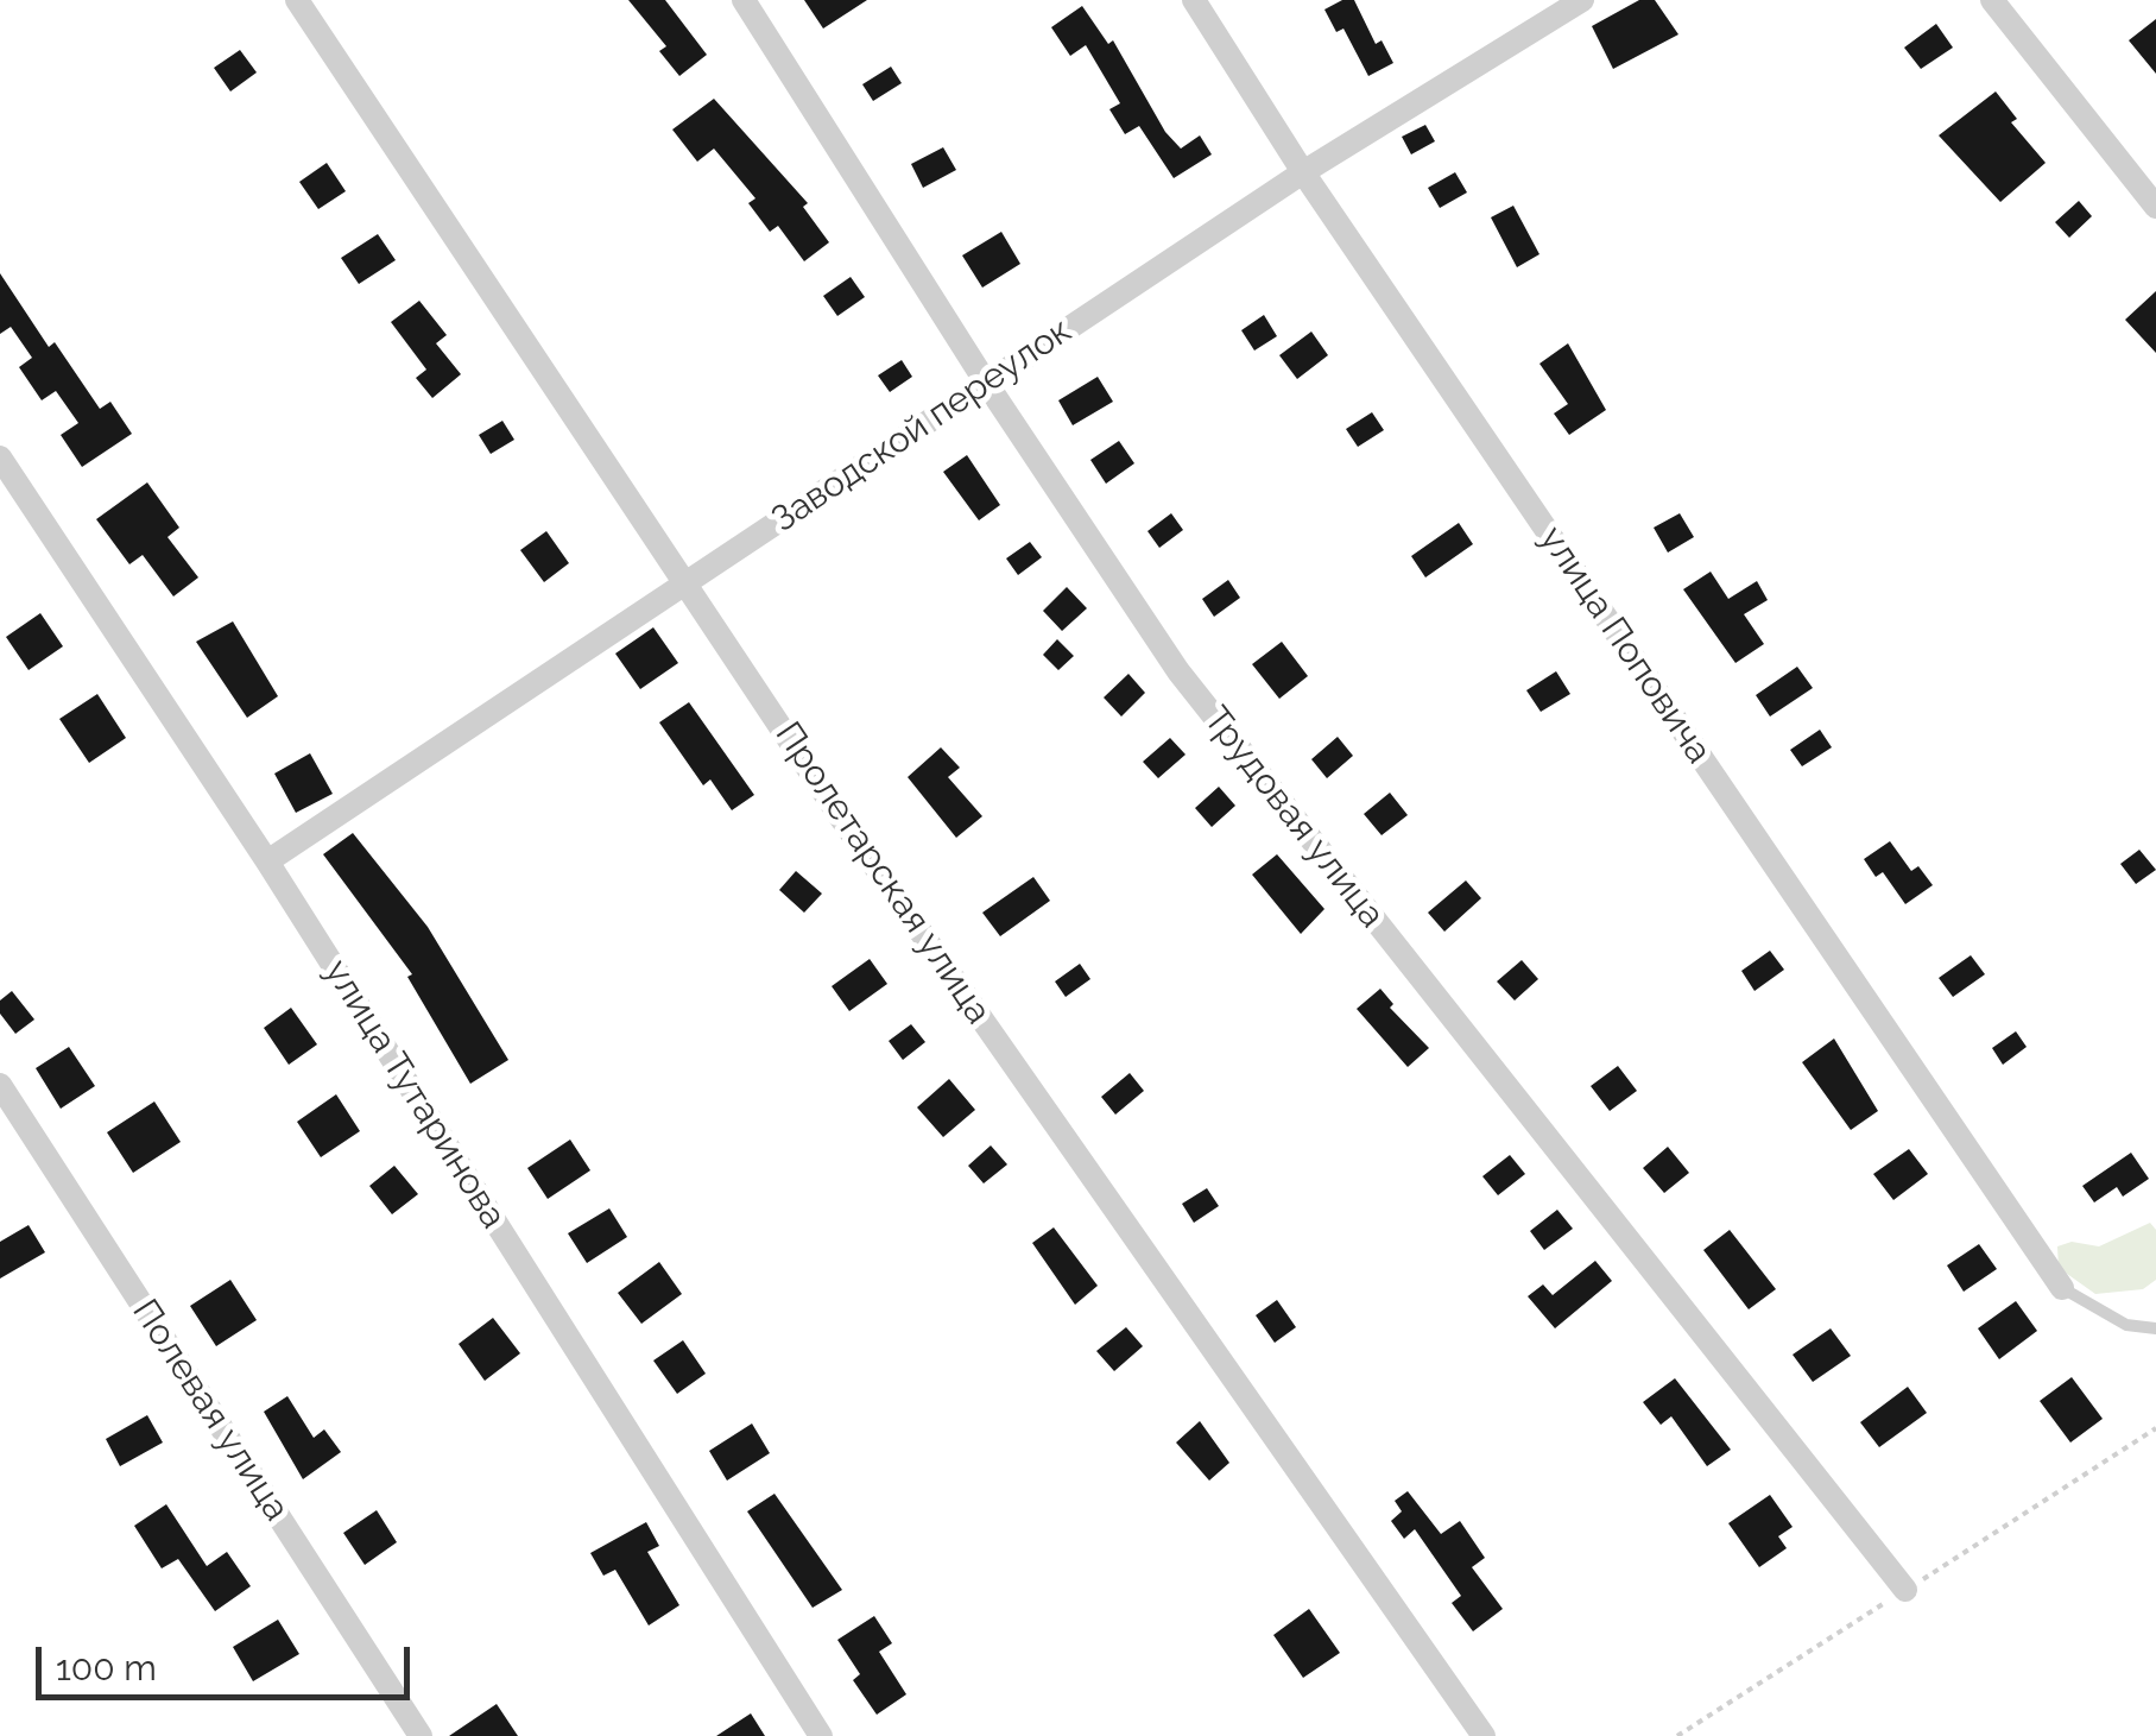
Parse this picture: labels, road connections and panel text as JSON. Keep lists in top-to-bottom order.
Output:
{
  "streets": {
    "street": [
      "Заводской переулок",
      "улица Поповича",
      "Трудовая улица",
      "Пролетарская улица",
      "улица Тутаринова",
      "Полевая улица"
    ]
  },
  "crossings": [
    ["Заводской переулок", "улица Поповича"],
    ["Заводской переулок", "Трудовая улица"],
    ["Заводской переулок", "Пролетарская улица"],
    ["Заводской переулок", "улица Тутаринова"]
  ],
  "scale_bar": "100 m"
}
